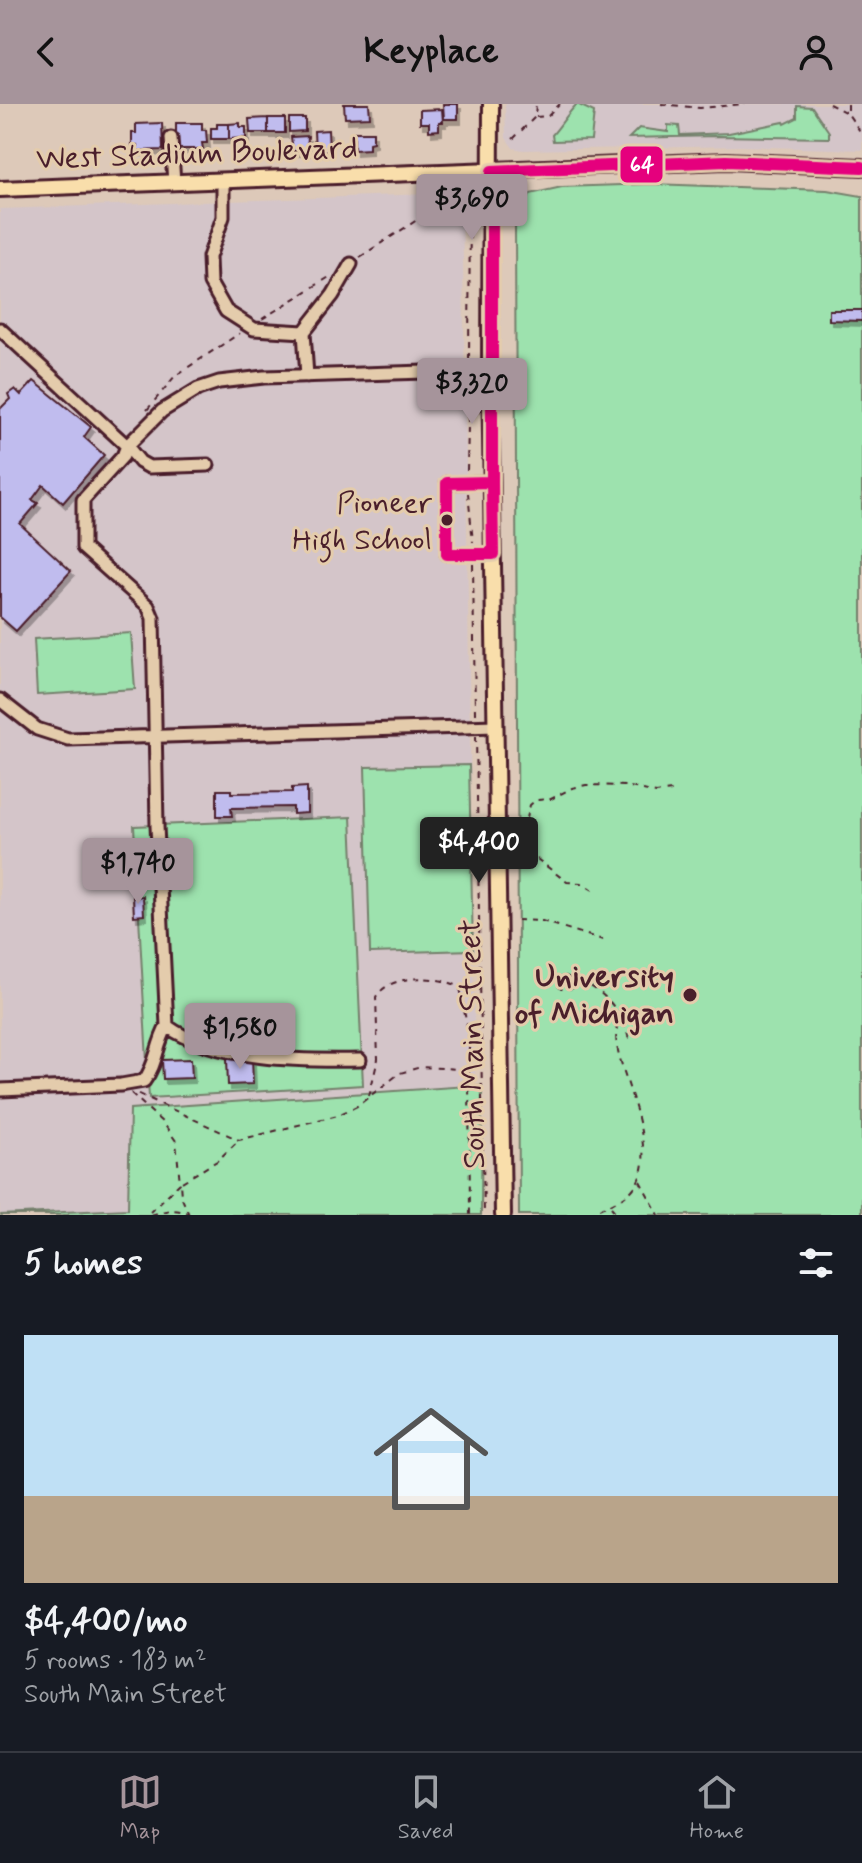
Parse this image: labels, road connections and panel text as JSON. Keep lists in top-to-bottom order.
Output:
{
  "streets": {
    "main road": ["West Stadium Boulevard", "South Main Street"]
  },
  "crossings": [
    ["West Stadium Boulevard", "South Main Street"]
  ],
  "places": ["Pioneer High School", "University of Michigan"],
  "lines": ["transit line 64"],
  "page": {
    "header": "Keyplace",
    "price": [
      "$3,690",
      "$3,320",
      "$4,400",
      "$1,740",
      "$1,580"
    ],
    "heading": "5 homes",
    "list": [
      {
        "name": "$4,400/mo",
        "note": "5 rooms · 183 m² · South Main Street"
      }
    ],
    "tabs": ["Map", "Saved", "Home"]
  }
}
